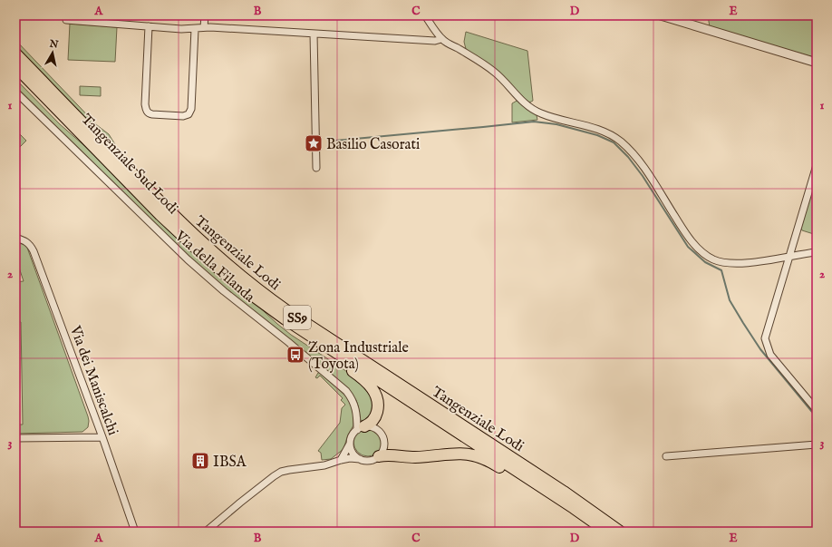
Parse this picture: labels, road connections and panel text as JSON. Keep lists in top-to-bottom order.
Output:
{
  "streets": {
    "highway": ["Tangenziale Sud Lodi", "Tangenziale Lodi", "SS9"],
    "street": ["Via della Filanda", "Via dei Maniscalchi"]
  },
  "places": {
    "place": ["Basilio Casorati"],
    "bus stop": ["Zona Industriale (Toyota)"],
    "building": ["IBSA"]
  },
  "north": "top",
  "grid": {
    "columns": [
      "A",
      "B",
      "C",
      "D",
      "E"
    ],
    "rows": ["1", "2", "3"]
  }
}
